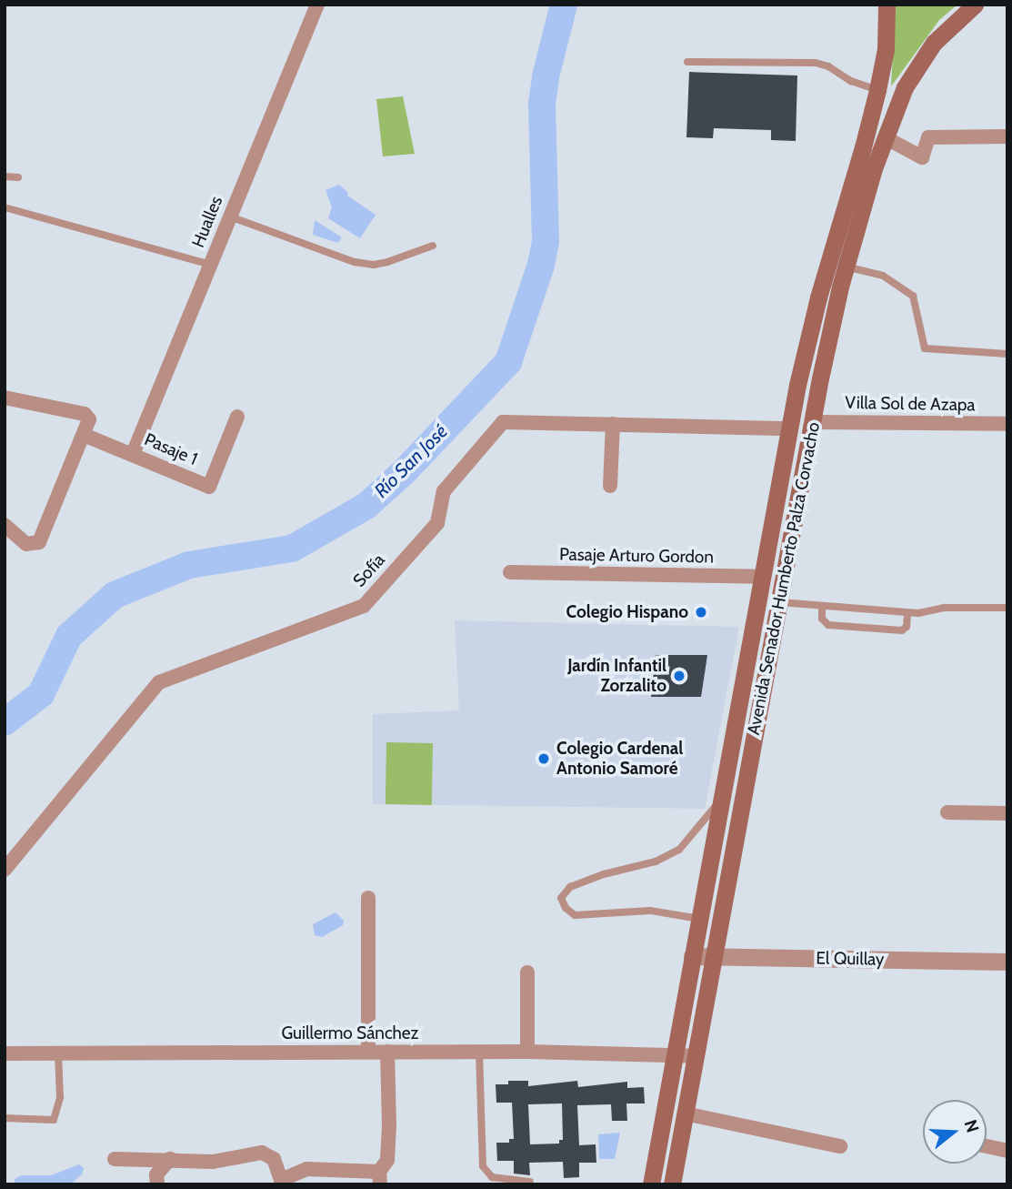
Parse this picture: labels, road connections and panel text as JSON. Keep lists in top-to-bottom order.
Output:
{
  "streets": {
    "main road": ["Avenida Senador Humberto Palza Corvacho"],
    "street": [
      "Hualles",
      "Villa Sol de Azapa",
      "Pasaje 1",
      "Pasaje Arturo Gordon",
      "Sofía",
      "El Quillay",
      "Guillermo Sánchez"
    ]
  },
  "crossings": [
    ["Hualles", "Pasaje 1"],
    ["Villa Sol de Azapa", "Avenida Senador Humberto Palza Corvacho"],
    ["Pasaje Arturo Gordon", "Avenida Senador Humberto Palza Corvacho"],
    ["Sofía", "Avenida Senador Humberto Palza Corvacho"],
    ["Avenida Senador Humberto Palza Corvacho", "El Quillay"],
    ["Avenida Senador Humberto Palza Corvacho", "Guillermo Sánchez"]
  ],
  "water": ["Río San José"],
  "places": ["Colegio Hispano", "Jardín Infantil Zorzalito", "Colegio Cardenal Antonio Samoré"],
  "north": "right"
}
